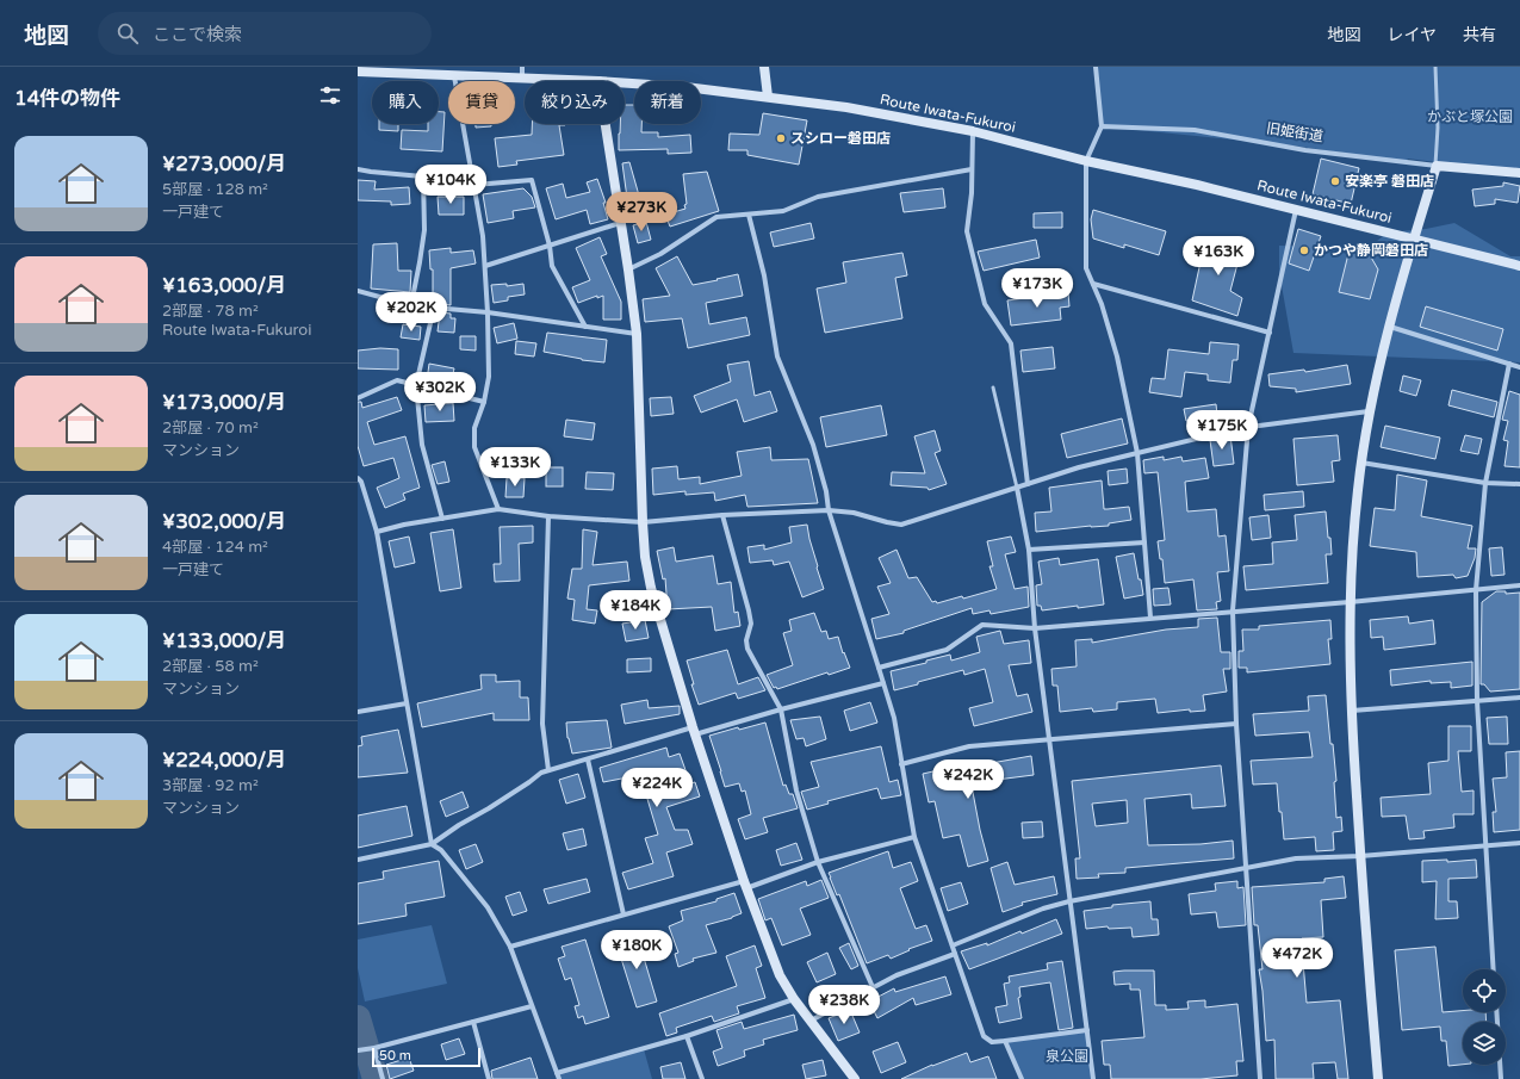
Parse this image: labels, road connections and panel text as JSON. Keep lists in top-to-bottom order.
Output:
{
  "streets": {
    "street": ["Route Iwata-Fukuroi", "旧姫街道"]
  },
  "parks": ["かぶと塚公園", "泉公園"],
  "places": ["スシロー磐田店", "安楽亭 磐田店", "かつや静岡磐田店"],
  "scale_bar": "50 m",
  "page": {
    "header": "地図",
    "search": "ここで検索",
    "nav": ["地図", "レイヤ", "共有"],
    "heading": "14件の物件",
    "chip": [
      "購入",
      "賃貸",
      "絞り込み",
      "新着"
    ],
    "list": [
      {
        "name": "¥273,000/月",
        "note": "5部屋 · 128 m² · 一戸建て"
      },
      {
        "name": "¥163,000/月",
        "note": "2部屋 · 78 m² · Route Iwata-Fukuroi"
      },
      {
        "name": "¥173,000/月",
        "note": "2部屋 · 70 m² · マンション"
      },
      {
        "name": "¥302,000/月",
        "note": "4部屋 · 124 m² · 一戸建て"
      },
      {
        "name": "¥133,000/月",
        "note": "2部屋 · 58 m² · マンション"
      },
      {
        "name": "¥224,000/月",
        "note": "3部屋 · 92 m² · マンション"
      }
    ],
    "price": [
      "¥104K",
      "¥273K",
      "¥163K",
      "¥173K",
      "¥202K",
      "¥302K",
      "¥175K",
      "¥133K",
      "¥184K",
      "¥242K",
      "¥224K",
      "¥180K",
      "¥472K",
      "¥238K"
    ],
    "scale": "50 m"
  }
}
